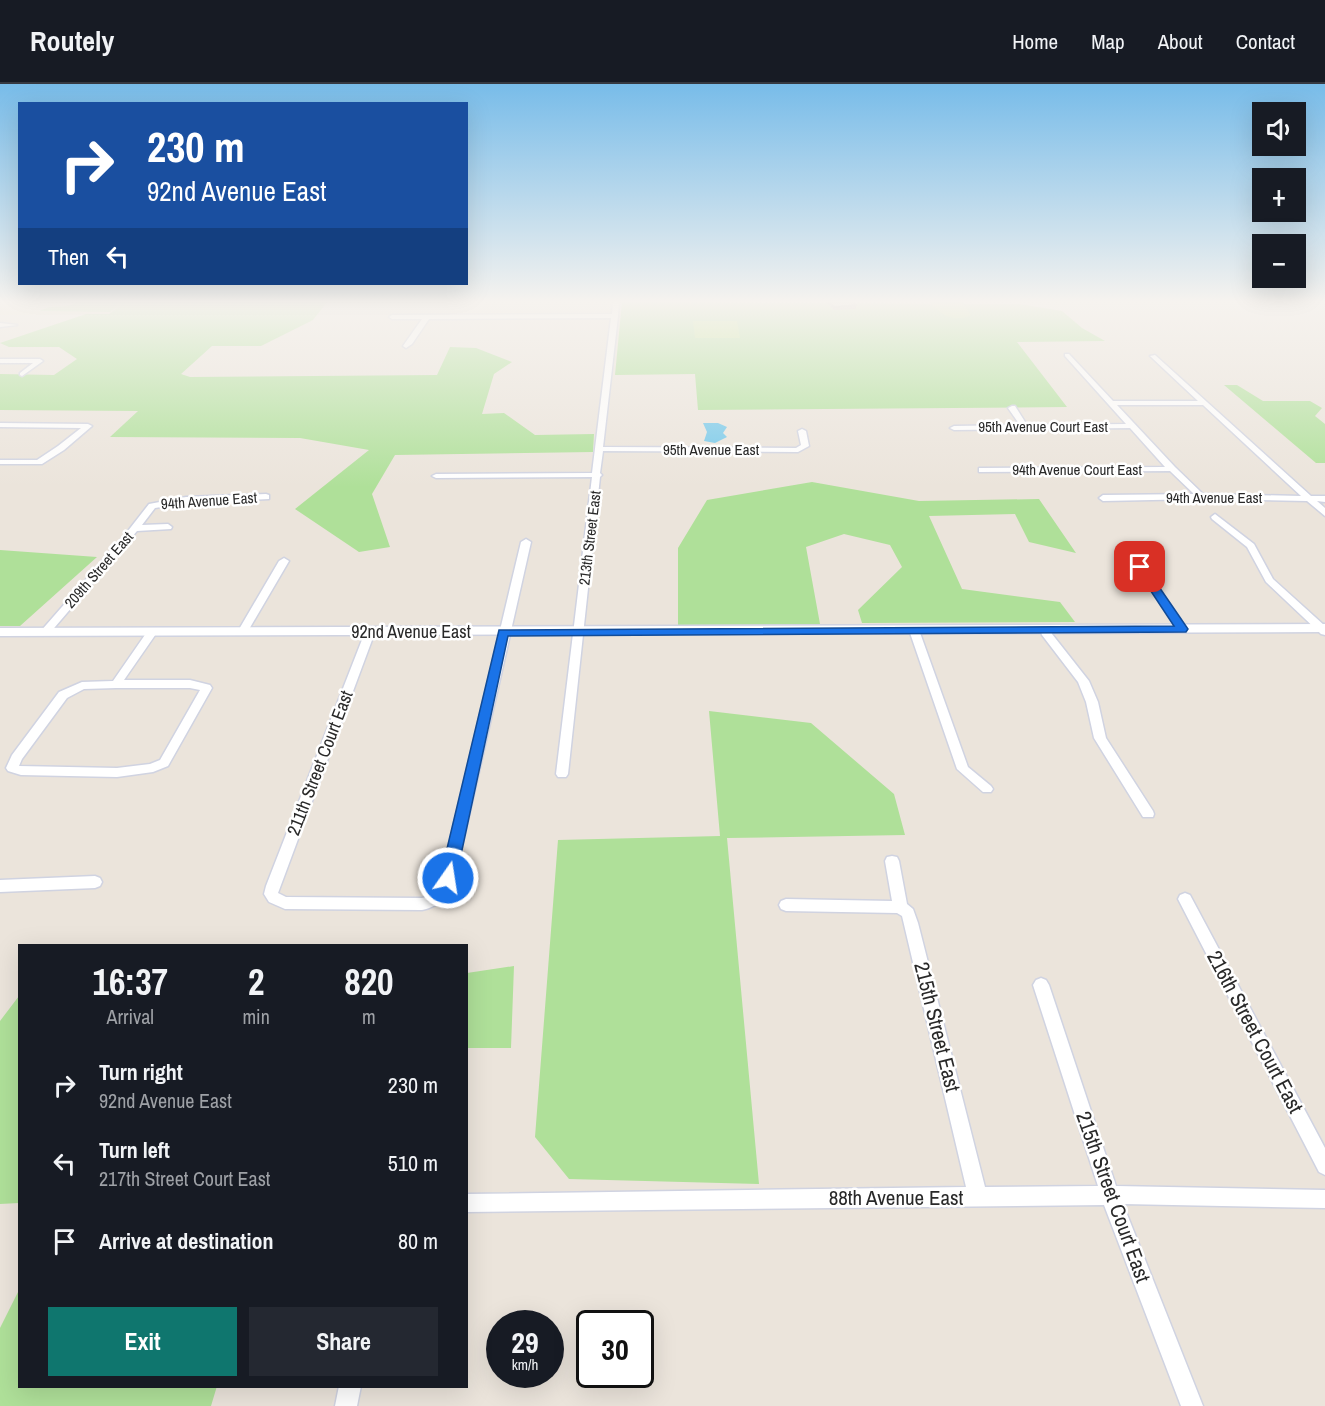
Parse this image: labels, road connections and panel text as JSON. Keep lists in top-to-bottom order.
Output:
{
  "streets": {
    "street": [
      "95th Avenue Court East",
      "95th Avenue East",
      "94th Avenue Court East",
      "94th Avenue East",
      "213th Street East",
      "209th Street East",
      "92nd Avenue East",
      "211th Street Court East",
      "215th Street East",
      "216th Street Court East",
      "215th Street Court East",
      "88th Avenue East"
    ]
  },
  "crossings": [
    ["95th Avenue East", "213th Street East"],
    ["94th Avenue East", "209th Street East"],
    ["213th Street East", "92nd Avenue East"],
    ["209th Street East", "92nd Avenue East"],
    ["92nd Avenue East", "211th Street Court East"],
    ["215th Street East", "88th Avenue East"],
    ["215th Street Court East", "88th Avenue East"]
  ],
  "page": {
    "header": "Routely",
    "nav": [
      "Home",
      "Map",
      "About",
      "Contact"
    ],
    "map_buttons": ["+", "−"],
    "turn": ["230 m", "92nd Avenue East"],
    "then": "Then",
    "eta": [
      "16:37",
      "Arrival",
      "2",
      "min",
      "820",
      "m"
    ],
    "list": [
      {
        "name": "Turn right",
        "note": "92nd Avenue East",
        "value": "230 m"
      },
      {
        "name": "Turn left",
        "note": "217th Street Court East",
        "value": "510 m"
      },
      {
        "name": "Arrive at destination",
        "value": "80 m"
      }
    ],
    "buttons": ["Exit", "Share"],
    "speed": "29 km/h",
    "limit": "30"
  }
}
